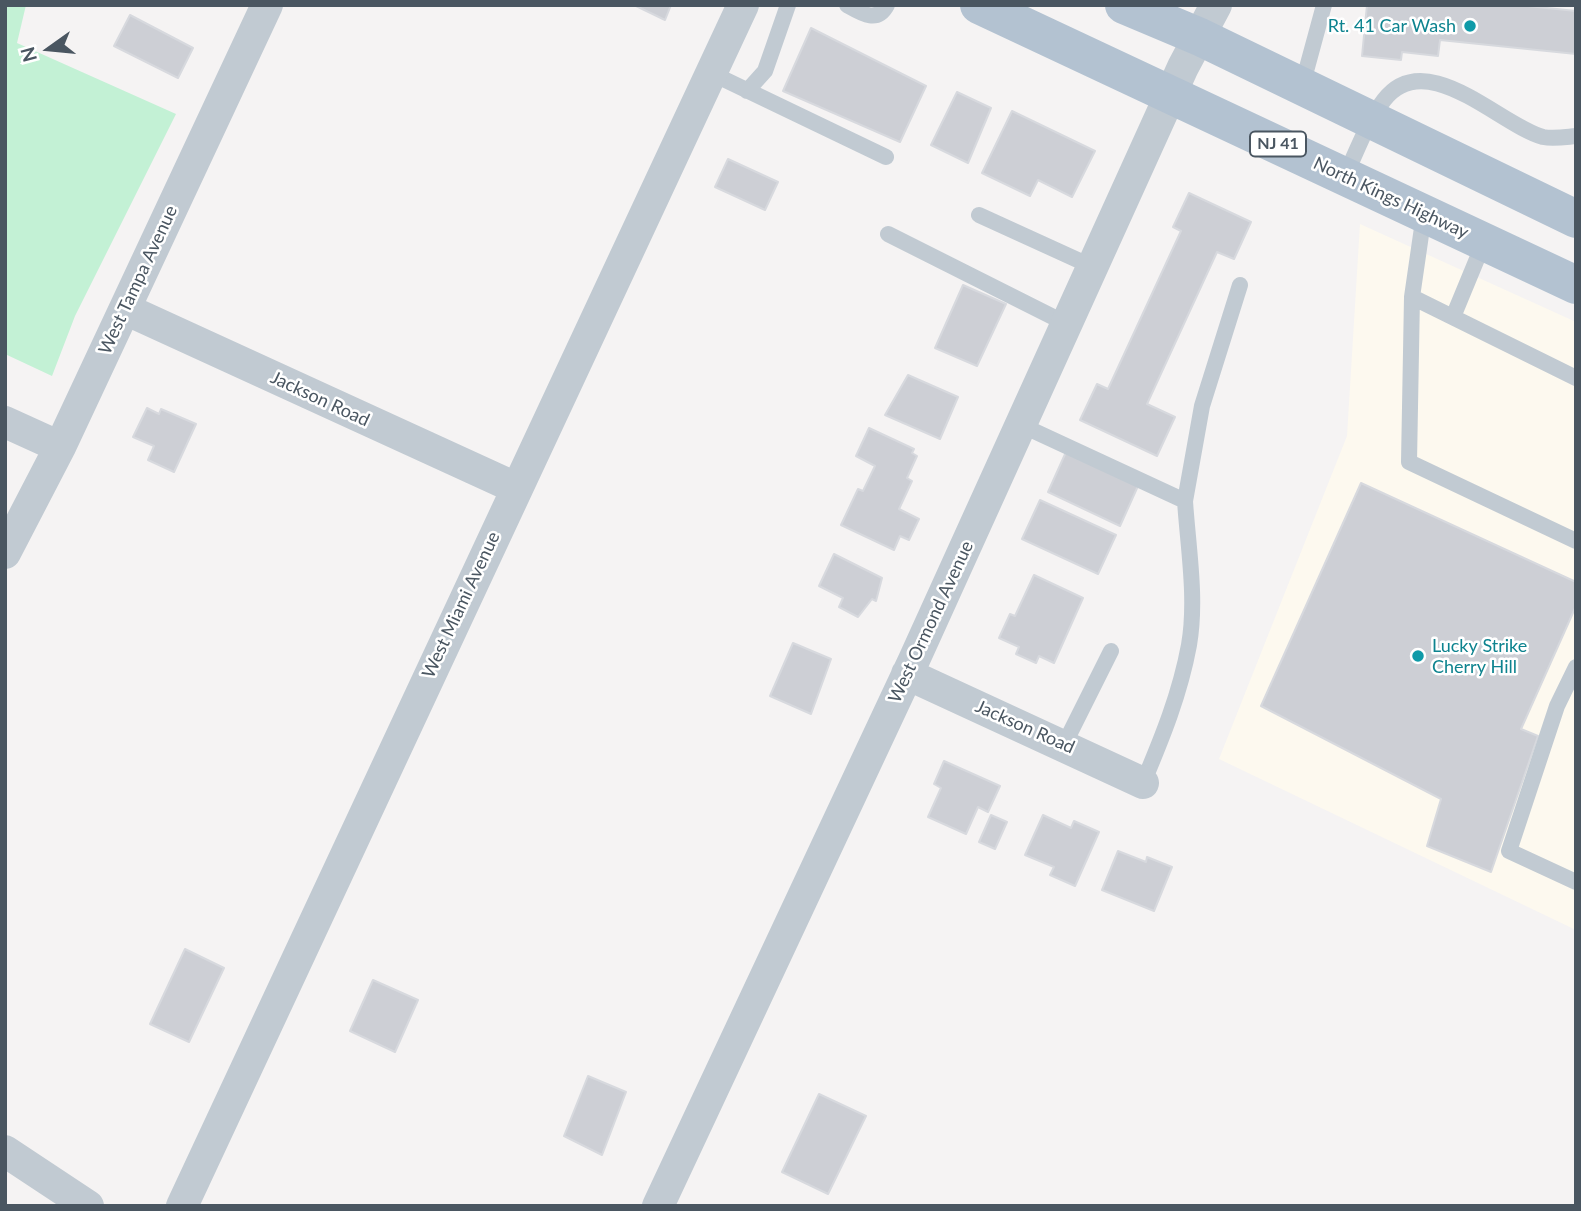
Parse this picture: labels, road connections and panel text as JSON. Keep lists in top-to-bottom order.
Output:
{
  "streets": {
    "main road": ["NJ 41", "North Kings Highway"],
    "street": [
      "West Tampa Avenue",
      "Jackson Road",
      "West Miami Avenue",
      "West Ormond Avenue"
    ]
  },
  "crossings": [
    ["North Kings Highway", "West Ormond Avenue"],
    ["West Tampa Avenue", "Jackson Road"],
    ["Jackson Road", "West Miami Avenue"],
    ["Jackson Road", "West Ormond Avenue"]
  ],
  "places": ["Rt. 41 Car Wash", "Lucky Strike Cherry Hill"],
  "north": "left"
}
